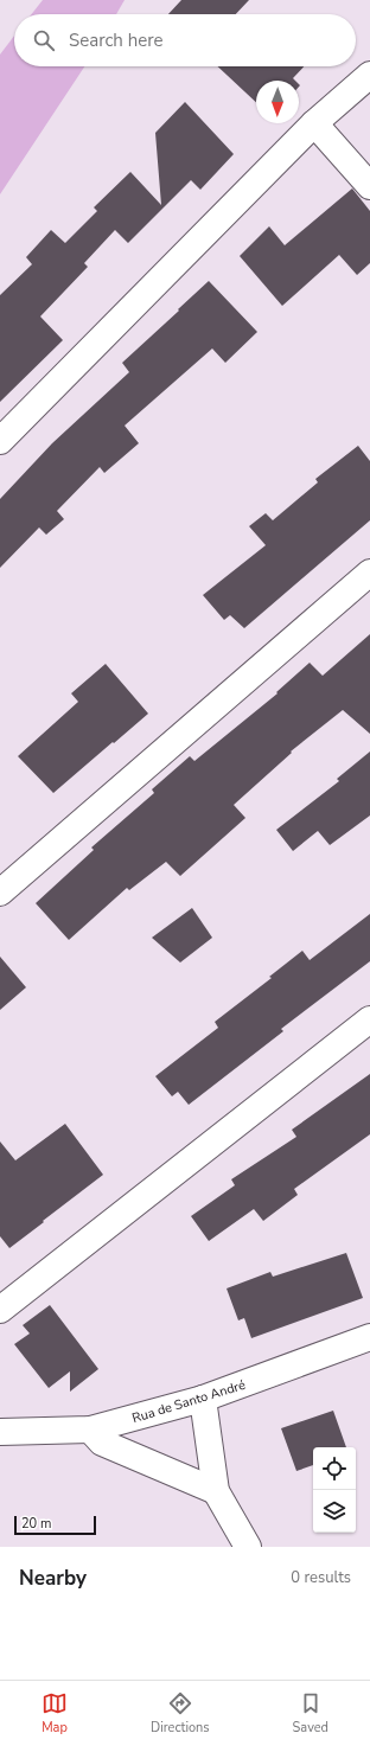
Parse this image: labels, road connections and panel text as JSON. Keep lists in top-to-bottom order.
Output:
{
  "streets": {
    "street": ["Rua de Santo André"]
  },
  "scale_bar": "20 m",
  "north": "bottom",
  "page": {
    "search": "Search here",
    "scale": "20 m",
    "heading": ["Nearby", "0 results"],
    "nav": ["Map", "Directions", "Saved"]
  }
}
